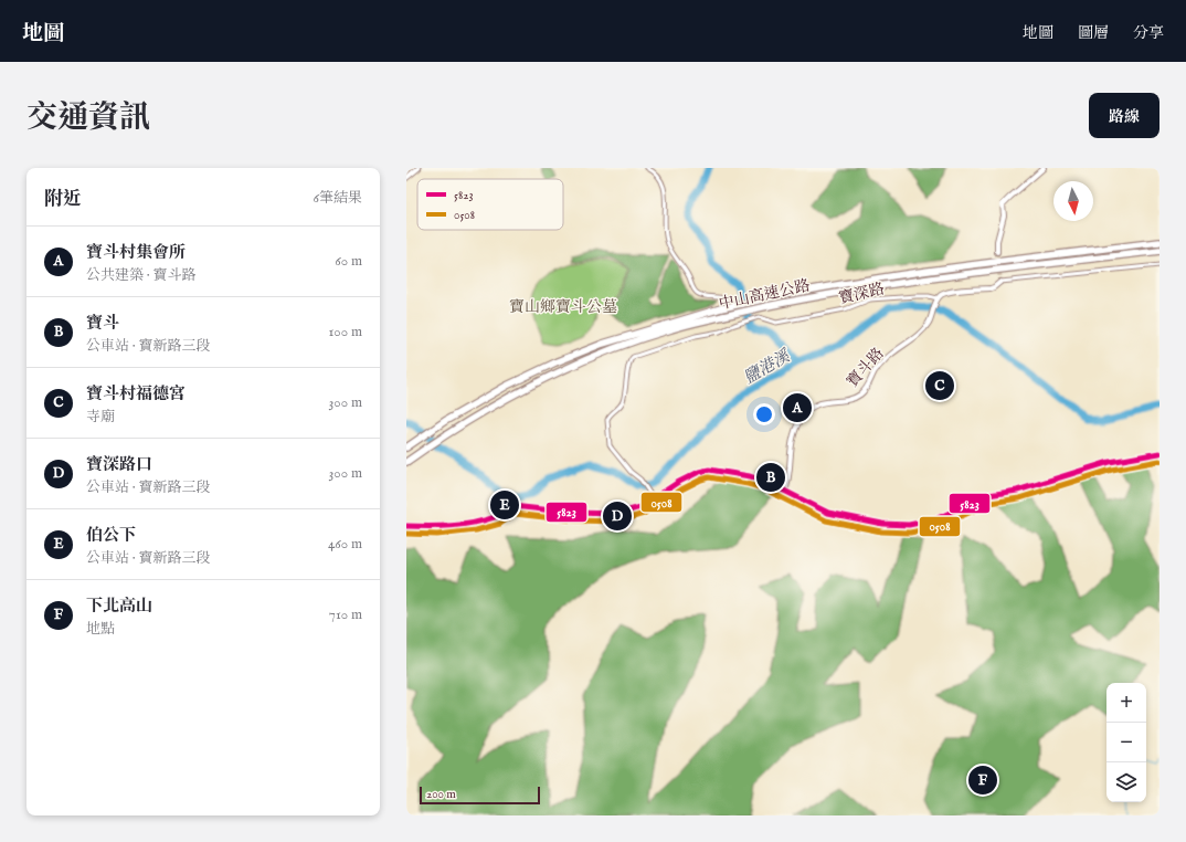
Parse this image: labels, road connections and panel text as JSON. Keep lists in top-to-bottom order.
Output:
{
  "streets": {
    "highway": ["中山高速公路"],
    "street": ["寶深路", "寶斗路"]
  },
  "crossings": [
    ["寶深路", "寶斗路"]
  ],
  "water": ["鹽港溪"],
  "parks": ["寶山鄉寶斗公墓"],
  "lines": ["transit line 5823", "transit line 0508"],
  "legend": ["5823", "0508"],
  "scale_bar": "200 m",
  "north": "bottom",
  "page": {
    "header": "地圖",
    "nav": ["地圖", "圖層", "分享"],
    "title": "交通資訊",
    "buttons": "路線",
    "heading": ["附近", "6筆結果"],
    "list": [
      {
        "mark": "A",
        "name": "寶斗村集會所",
        "note": "公共建築 · 寶斗路",
        "value": "60 m"
      },
      {
        "mark": "B",
        "name": "寶斗",
        "note": "公車站 · 寶新路三段",
        "value": "100 m"
      },
      {
        "mark": "C",
        "name": "寶斗村福德宮",
        "note": "寺廟",
        "value": "300 m"
      },
      {
        "mark": "D",
        "name": "寶深路口",
        "note": "公車站 · 寶新路三段",
        "value": "300 m"
      },
      {
        "mark": "E",
        "name": "伯公下",
        "note": "公車站 · 寶新路三段",
        "value": "460 m"
      },
      {
        "mark": "F",
        "name": "下北高山",
        "note": "地點",
        "value": "710 m"
      }
    ],
    "pins": [
      "C",
      "A",
      "B",
      "E",
      "D",
      "F"
    ],
    "map_buttons": ["+", "−"],
    "scale": "200 m"
  }
}
